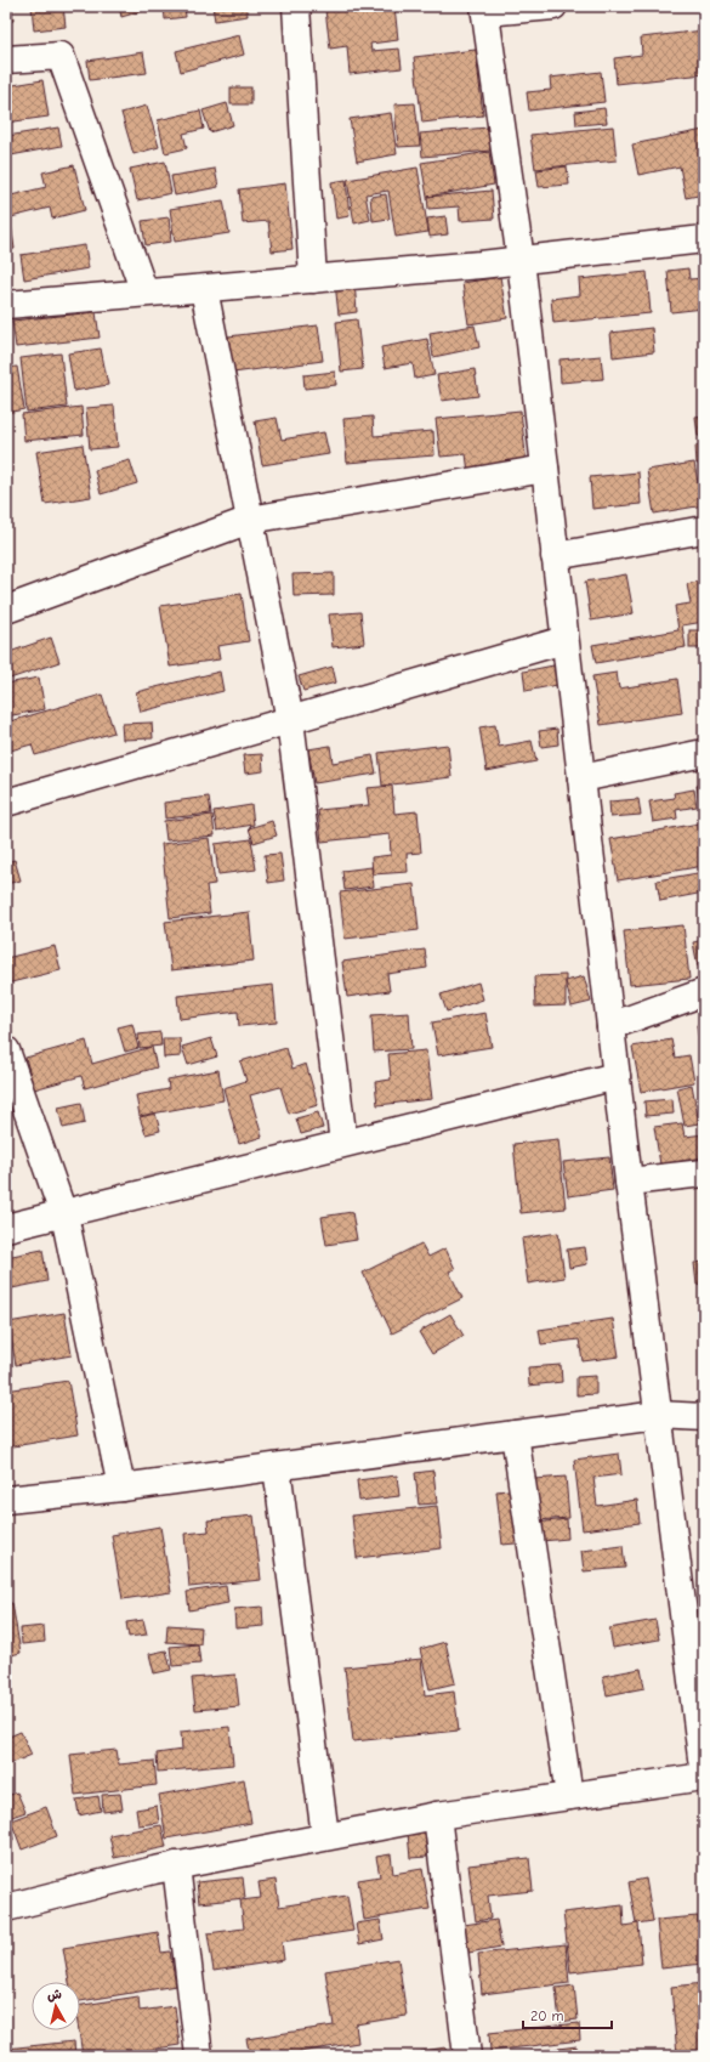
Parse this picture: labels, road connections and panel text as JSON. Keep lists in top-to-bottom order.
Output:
{
  "scale_bar": "20 m",
  "north": "top"
}
